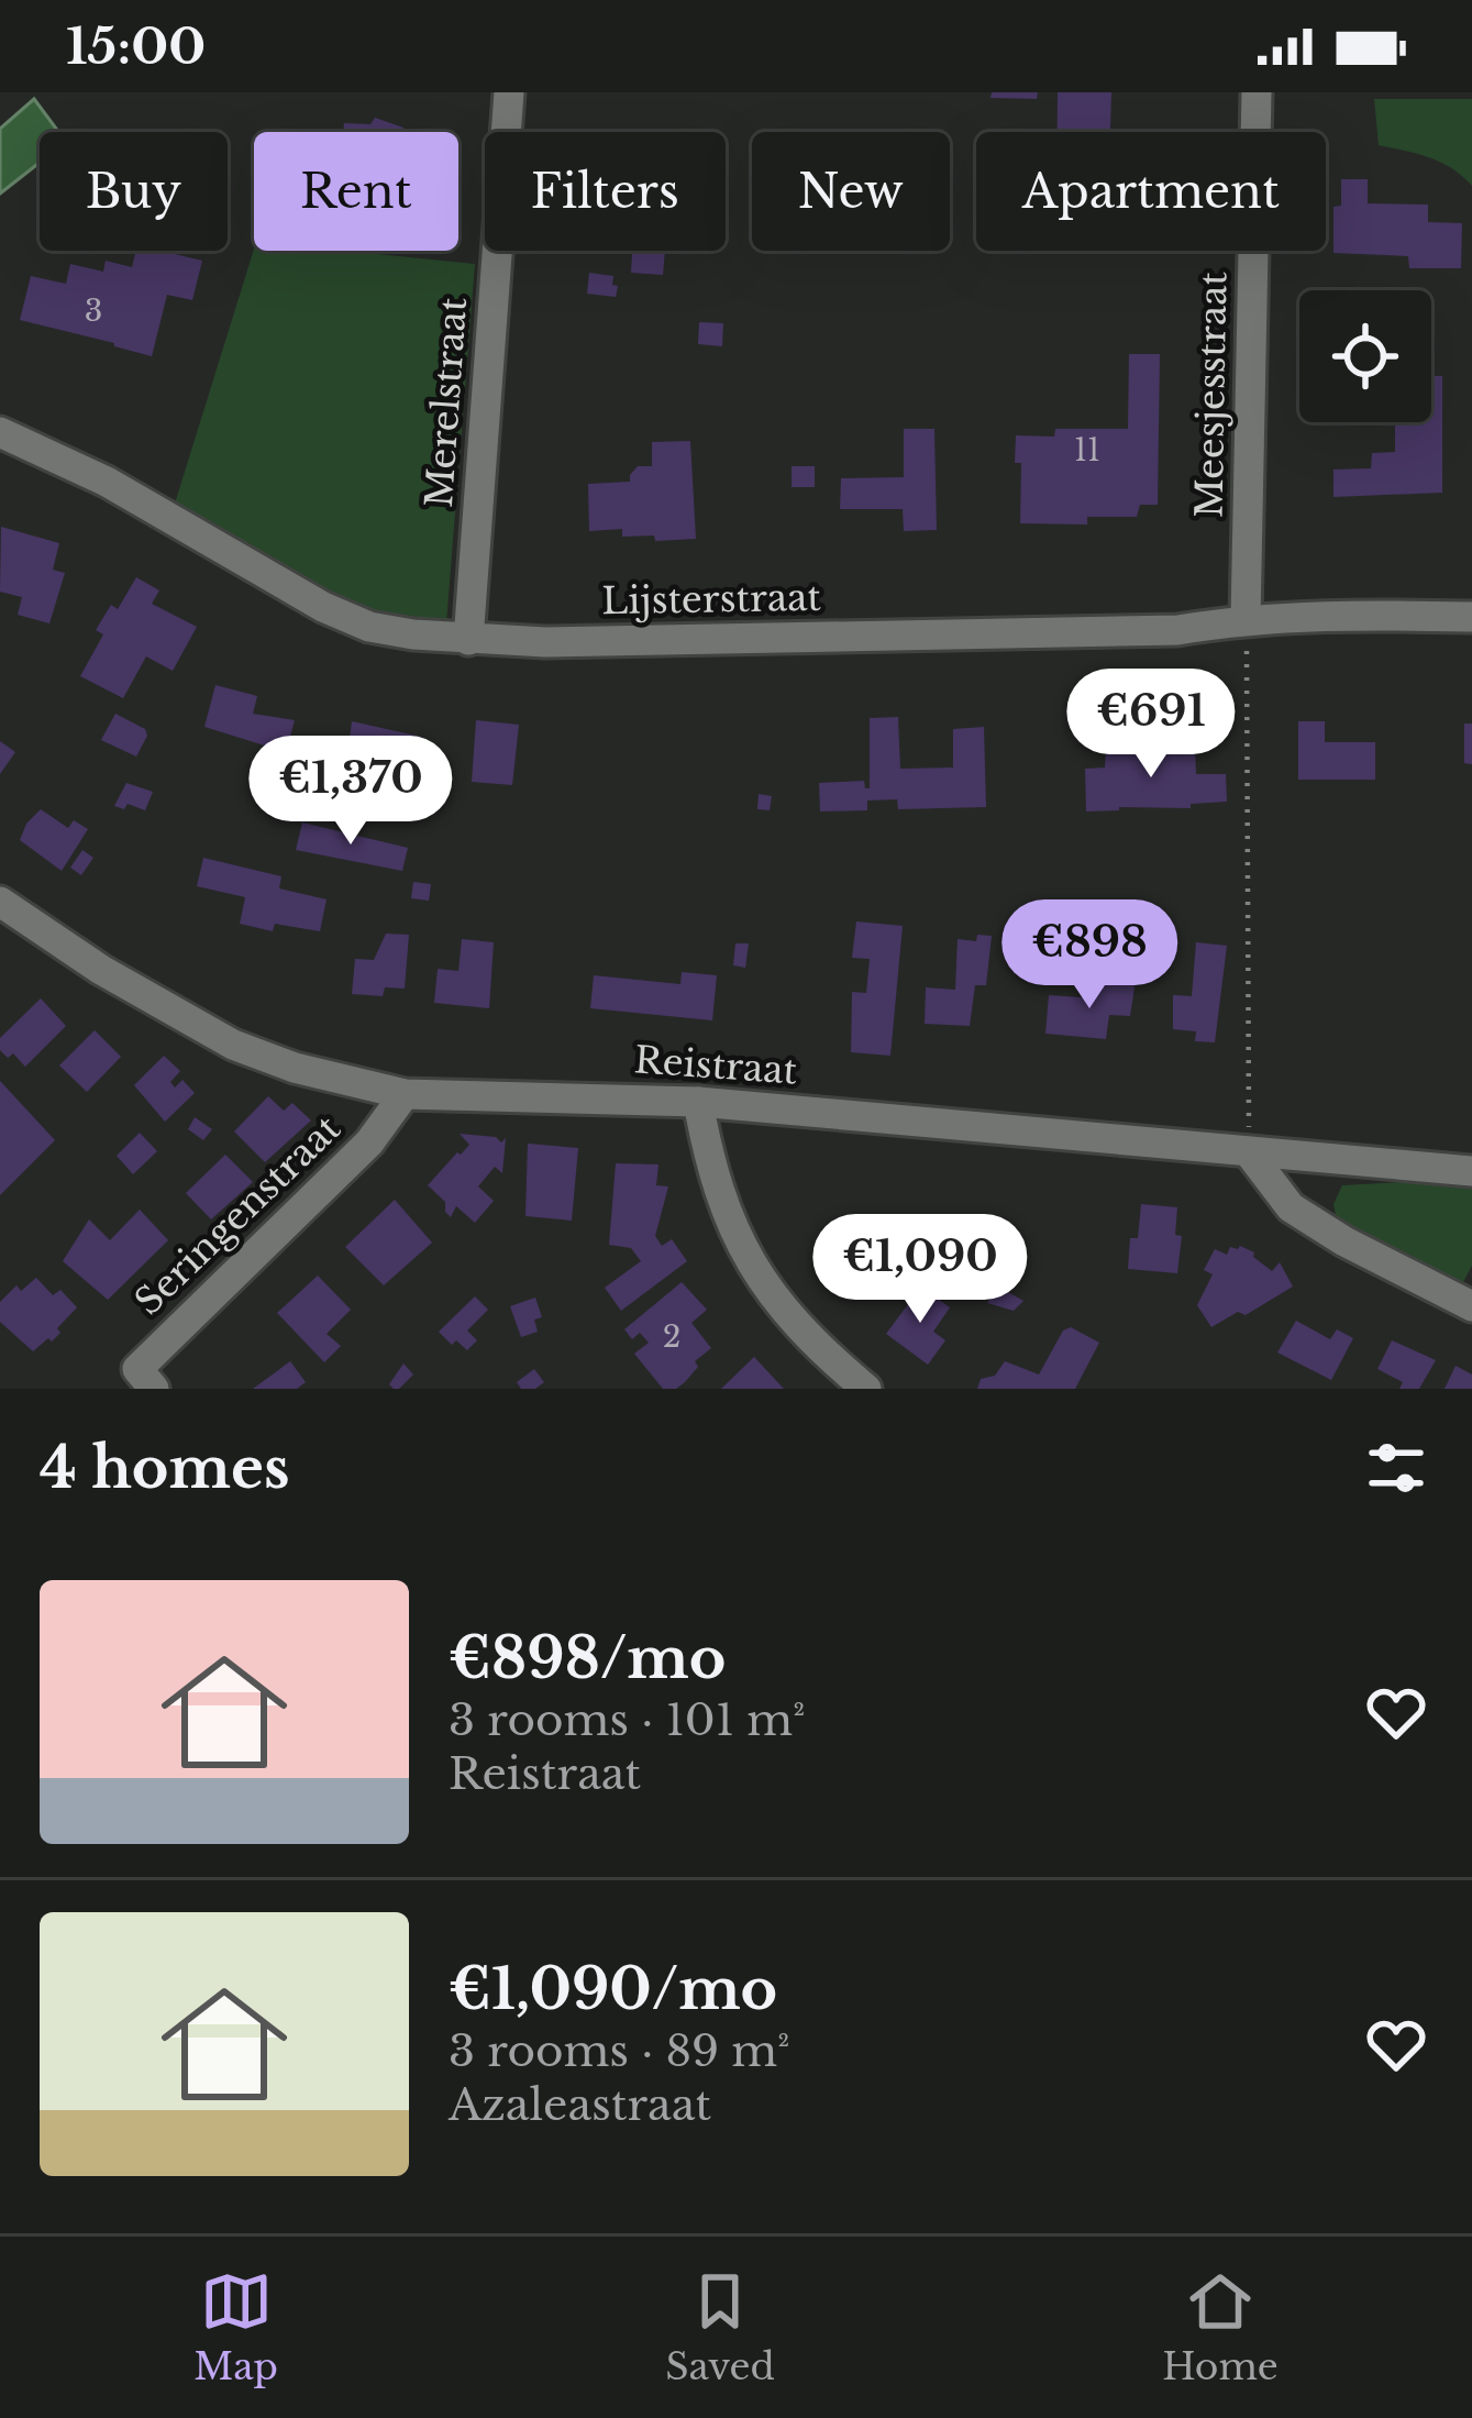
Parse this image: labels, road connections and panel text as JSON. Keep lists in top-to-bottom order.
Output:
{
  "streets": {
    "street": [
      "Meesjesstraat",
      "Merelstraat",
      "Lijsterstraat",
      "Reistraat",
      "Seringenstraat"
    ]
  },
  "crossings": [
    ["Meesjesstraat", "Lijsterstraat"],
    ["Merelstraat", "Lijsterstraat"],
    ["Reistraat", "Seringenstraat"]
  ],
  "house_numbers": ["3", "11", "2"],
  "page": {
    "status": "15:00",
    "chip": [
      "Buy",
      "Rent",
      "Filters",
      "New",
      "Apartment"
    ],
    "price": [
      "€691",
      "€1,370",
      "€898",
      "€1,090"
    ],
    "heading": "4 homes",
    "list": [
      {
        "name": "€898/mo",
        "note": "3 rooms · 101 m² · Reistraat"
      },
      {
        "name": "€1,090/mo",
        "note": "3 rooms · 89 m² · Azaleastraat"
      }
    ],
    "tabs": ["Map", "Saved", "Home"]
  }
}
